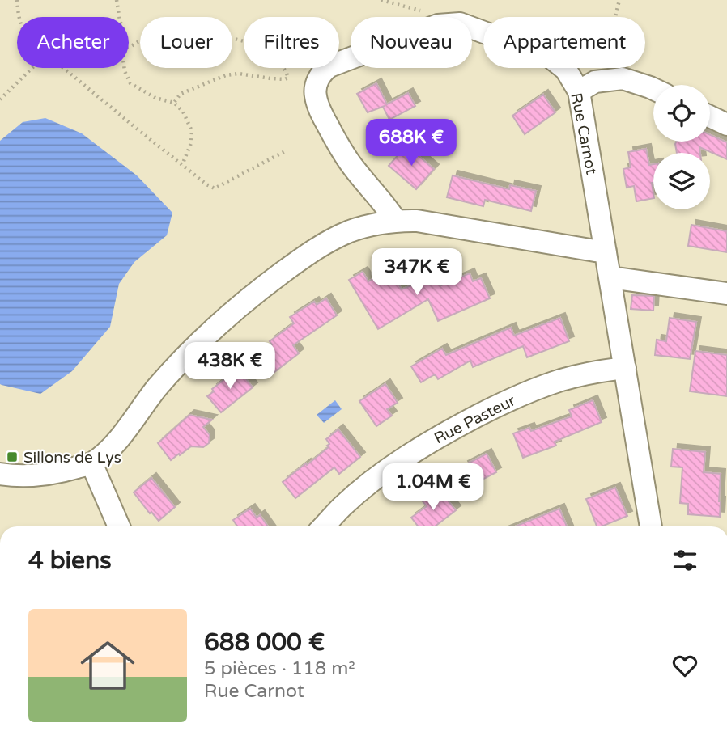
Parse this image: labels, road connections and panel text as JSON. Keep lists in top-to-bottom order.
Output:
{
  "streets": {
    "street": ["Rue Carnot", "Rue Pasteur"]
  },
  "crossings": [
    ["Rue Carnot", "Rue Pasteur"]
  ],
  "places": {
    "transit": ["Sillons de Lys"]
  },
  "page": {
    "chip": [
      "Acheter",
      "Louer",
      "Filtres",
      "Nouveau",
      "Appartement"
    ],
    "price": [
      "688K €",
      "347K €",
      "438K €",
      "1.04M €"
    ],
    "heading": "4 biens",
    "list": [
      {
        "name": "688 000 €",
        "note": "5 pièces · 118 m² · Rue Carnot"
      }
    ]
  }
}
